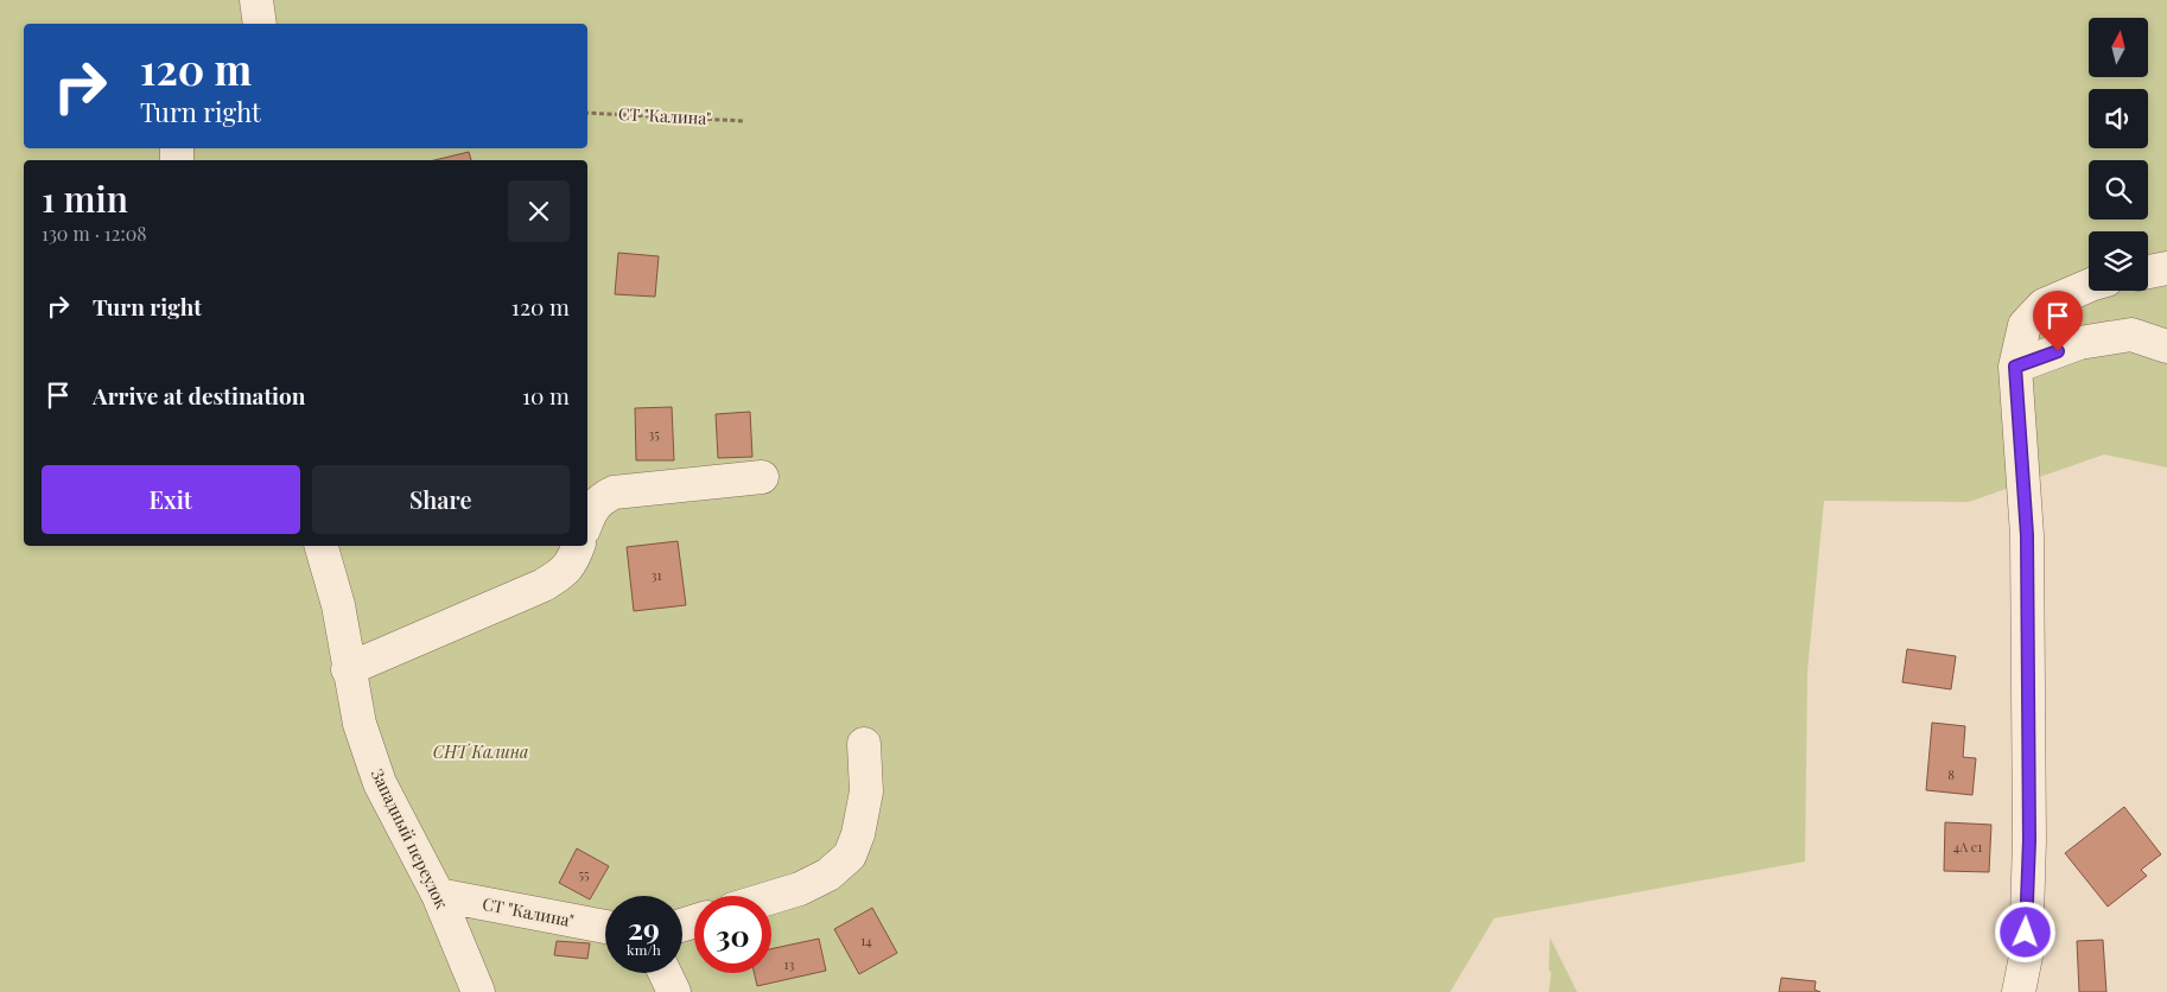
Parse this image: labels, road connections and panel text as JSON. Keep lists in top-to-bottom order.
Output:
{
  "streets": {
    "street": ["СТ \"Калина\"", "Западный переулок"]
  },
  "crossings": [
    ["СТ \"Калина\"", "Западный переулок"]
  ],
  "parks": ["СНТ Калина"],
  "house_numbers": [
    "35",
    "31",
    "8",
    "4А с1",
    "55",
    "14",
    "13"
  ],
  "north": "top",
  "page": {
    "turn": ["120 m", "Turn right"],
    "heading": ["1 min", "130 m · 12:08"],
    "list": [
      {
        "name": "Turn right",
        "value": "120 m"
      },
      {
        "name": "Arrive at destination",
        "value": "10 m"
      }
    ],
    "buttons": ["Exit", "Share"],
    "speed": "29 km/h",
    "limit": "30"
  }
}
